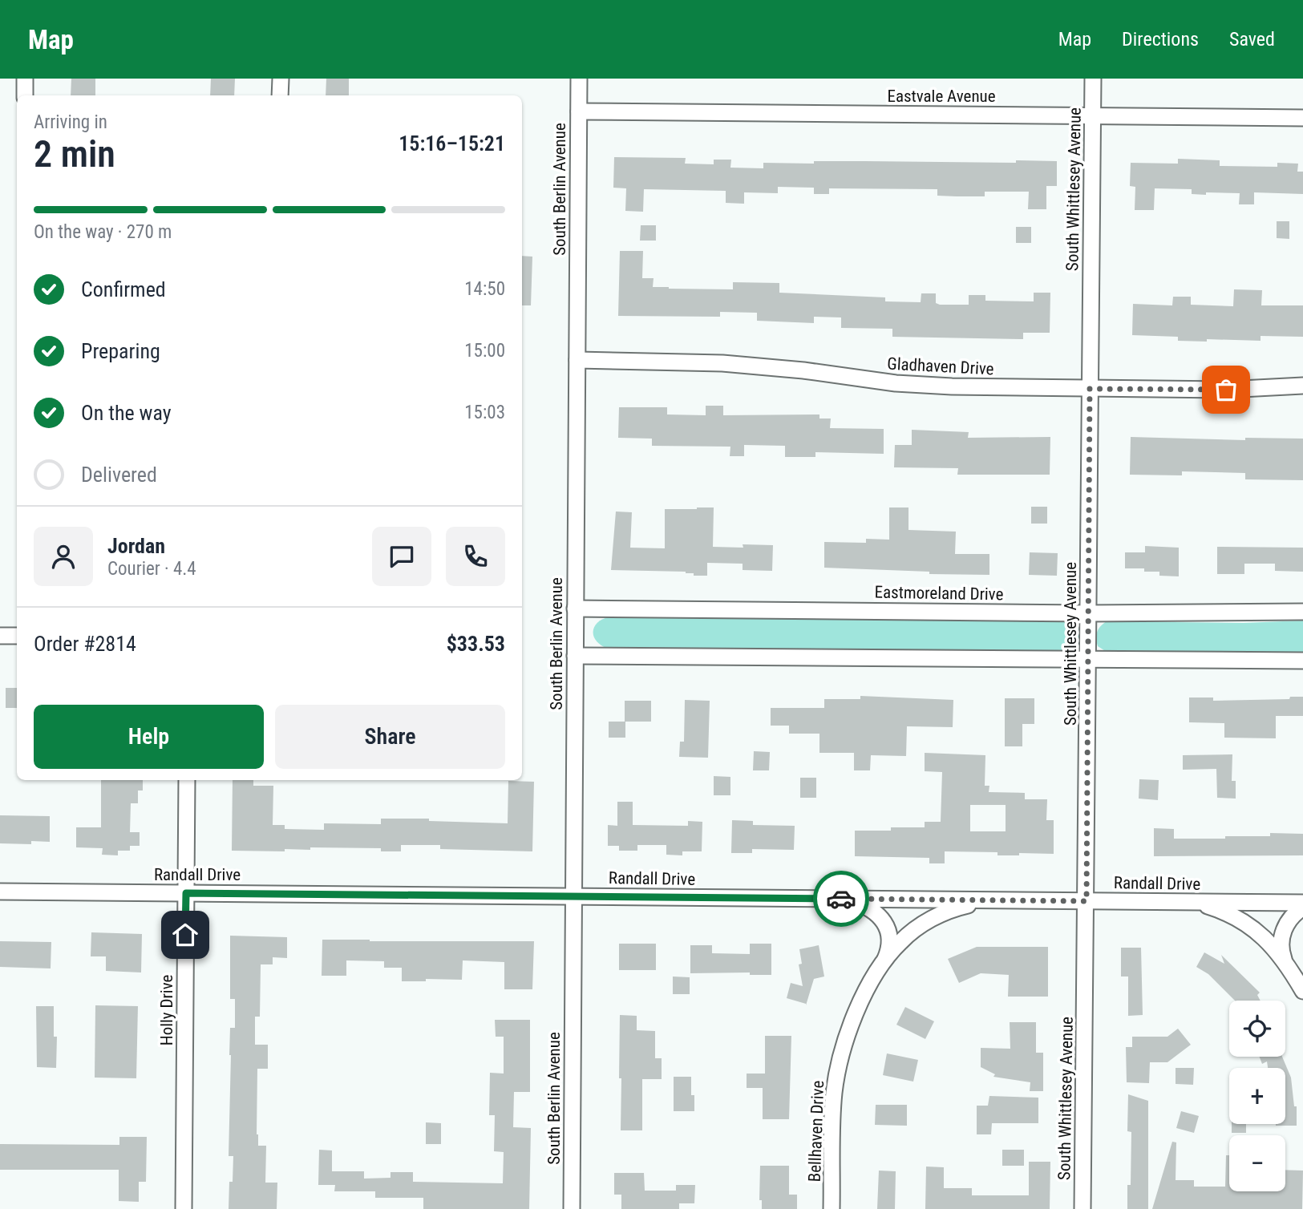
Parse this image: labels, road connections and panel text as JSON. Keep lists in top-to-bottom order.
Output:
{
  "streets": {
    "street": [
      "Eastvale Avenue",
      "South Berlin Avenue",
      "South Whittlesey Avenue",
      "Gladhaven Drive",
      "Eastmoreland Drive",
      "Randall Drive",
      "Holly Drive",
      "Bellhaven Drive"
    ]
  },
  "crossings": [
    ["Eastvale Avenue", "South Berlin Avenue"],
    ["Eastvale Avenue", "South Whittlesey Avenue"],
    ["South Berlin Avenue", "Gladhaven Drive"],
    ["South Berlin Avenue", "Eastmoreland Drive"],
    ["South Berlin Avenue", "Randall Drive"],
    ["South Whittlesey Avenue", "Gladhaven Drive"],
    ["South Whittlesey Avenue", "Eastmoreland Drive"],
    ["South Whittlesey Avenue", "Randall Drive"],
    ["Randall Drive", "Holly Drive"],
    ["Randall Drive", "Bellhaven Drive"]
  ],
  "page": {
    "header": "Map",
    "nav": ["Map", "Directions", "Saved"],
    "heading": ["2 min", "Arriving in", "15:16–15:21"],
    "panel": [
      "Jordan",
      "Courier · 4.4",
      "Order #2814",
      "$33.53"
    ],
    "bar": "On the way · 270 m",
    "list": [
      ["Confirmed", "14:50"],
      ["Preparing", "15:00"],
      ["On the way", "15:03"],
      "Delivered"
    ],
    "buttons": ["Help", "Share"],
    "map_buttons": ["+", "−"]
  }
}
